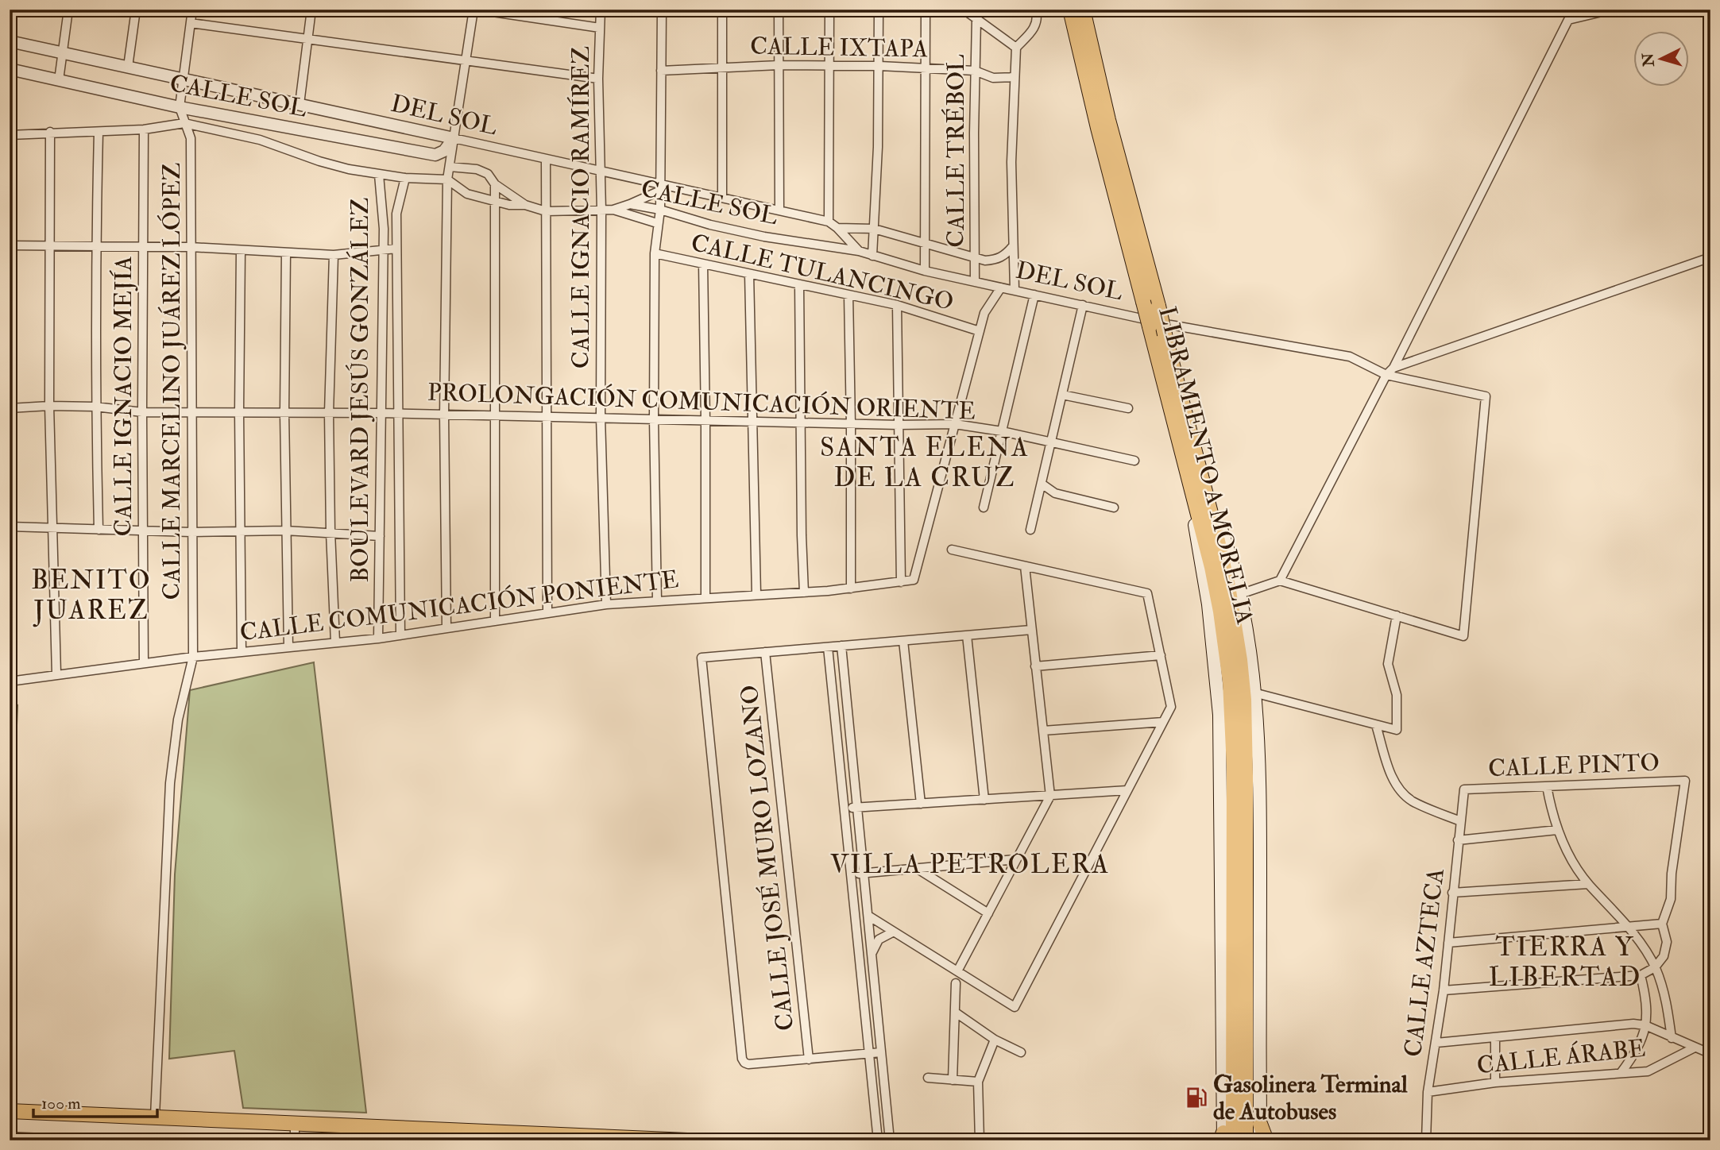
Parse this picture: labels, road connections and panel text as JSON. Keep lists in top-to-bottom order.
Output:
{
  "streets": {
    "main road": ["LIBRAMIENTO A MORELIA"],
    "street": [
      "CALLE IXTAPA",
      "CALLE SOL",
      "DEL SOL",
      "CALLE TRÉBOL",
      "CALLE IGNACIO RAMÍREZ",
      "CALLE TULANCINGO",
      "CALLE MARCELINO JUÁREZ LÓPEZ",
      "BOULEVARD JESÚS GONZÁLEZ",
      "CALLE IGNACIO MEJÍA",
      "PROLONGACIÓN COMUNICACIÓN ORIENTE",
      "CALLE COMUNICACIÓN PONIENTE",
      "CALLE PINTO",
      "CALLE JOSÉ MURO LOZANO",
      "CALLE AZTECA",
      "CALLE ÁRABE"
    ]
  },
  "crossings": [
    ["CALLE IXTAPA", "CALLE TRÉBOL"],
    ["CALLE SOL", "DEL SOL"],
    ["CALLE SOL", "CALLE IGNACIO RAMÍREZ"],
    ["CALLE SOL", "CALLE MARCELINO JUÁREZ LÓPEZ"],
    ["DEL SOL", "CALLE TRÉBOL"],
    ["DEL SOL", "CALLE IGNACIO RAMÍREZ"],
    ["CALLE IGNACIO RAMÍREZ", "PROLONGACIÓN COMUNICACIÓN ORIENTE"],
    ["CALLE IGNACIO RAMÍREZ", "CALLE COMUNICACIÓN PONIENTE"],
    ["CALLE MARCELINO JUÁREZ LÓPEZ", "PROLONGACIÓN COMUNICACIÓN ORIENTE"],
    ["CALLE MARCELINO JUÁREZ LÓPEZ", "CALLE COMUNICACIÓN PONIENTE"],
    ["BOULEVARD JESÚS GONZÁLEZ", "PROLONGACIÓN COMUNICACIÓN ORIENTE"],
    ["BOULEVARD JESÚS GONZÁLEZ", "CALLE COMUNICACIÓN PONIENTE"],
    ["CALLE IGNACIO MEJÍA", "PROLONGACIÓN COMUNICACIÓN ORIENTE"],
    ["CALLE IGNACIO MEJÍA", "CALLE COMUNICACIÓN PONIENTE"],
    ["PROLONGACIÓN COMUNICACIÓN ORIENTE", "CALLE COMUNICACIÓN PONIENTE"],
    ["CALLE PINTO", "CALLE AZTECA"],
    ["CALLE AZTECA", "CALLE ÁRABE"]
  ],
  "districts": [
    "SANTA ELENA DE LA CRUZ",
    "BENITO JUAREZ",
    "VILLA PETROLERA",
    "TIERRA Y LIBERTAD"
  ],
  "places": {
    "fuel station": ["Gasolinera Terminal de Autobuses"]
  },
  "scale_bar": "100 m",
  "north": "left"
}
